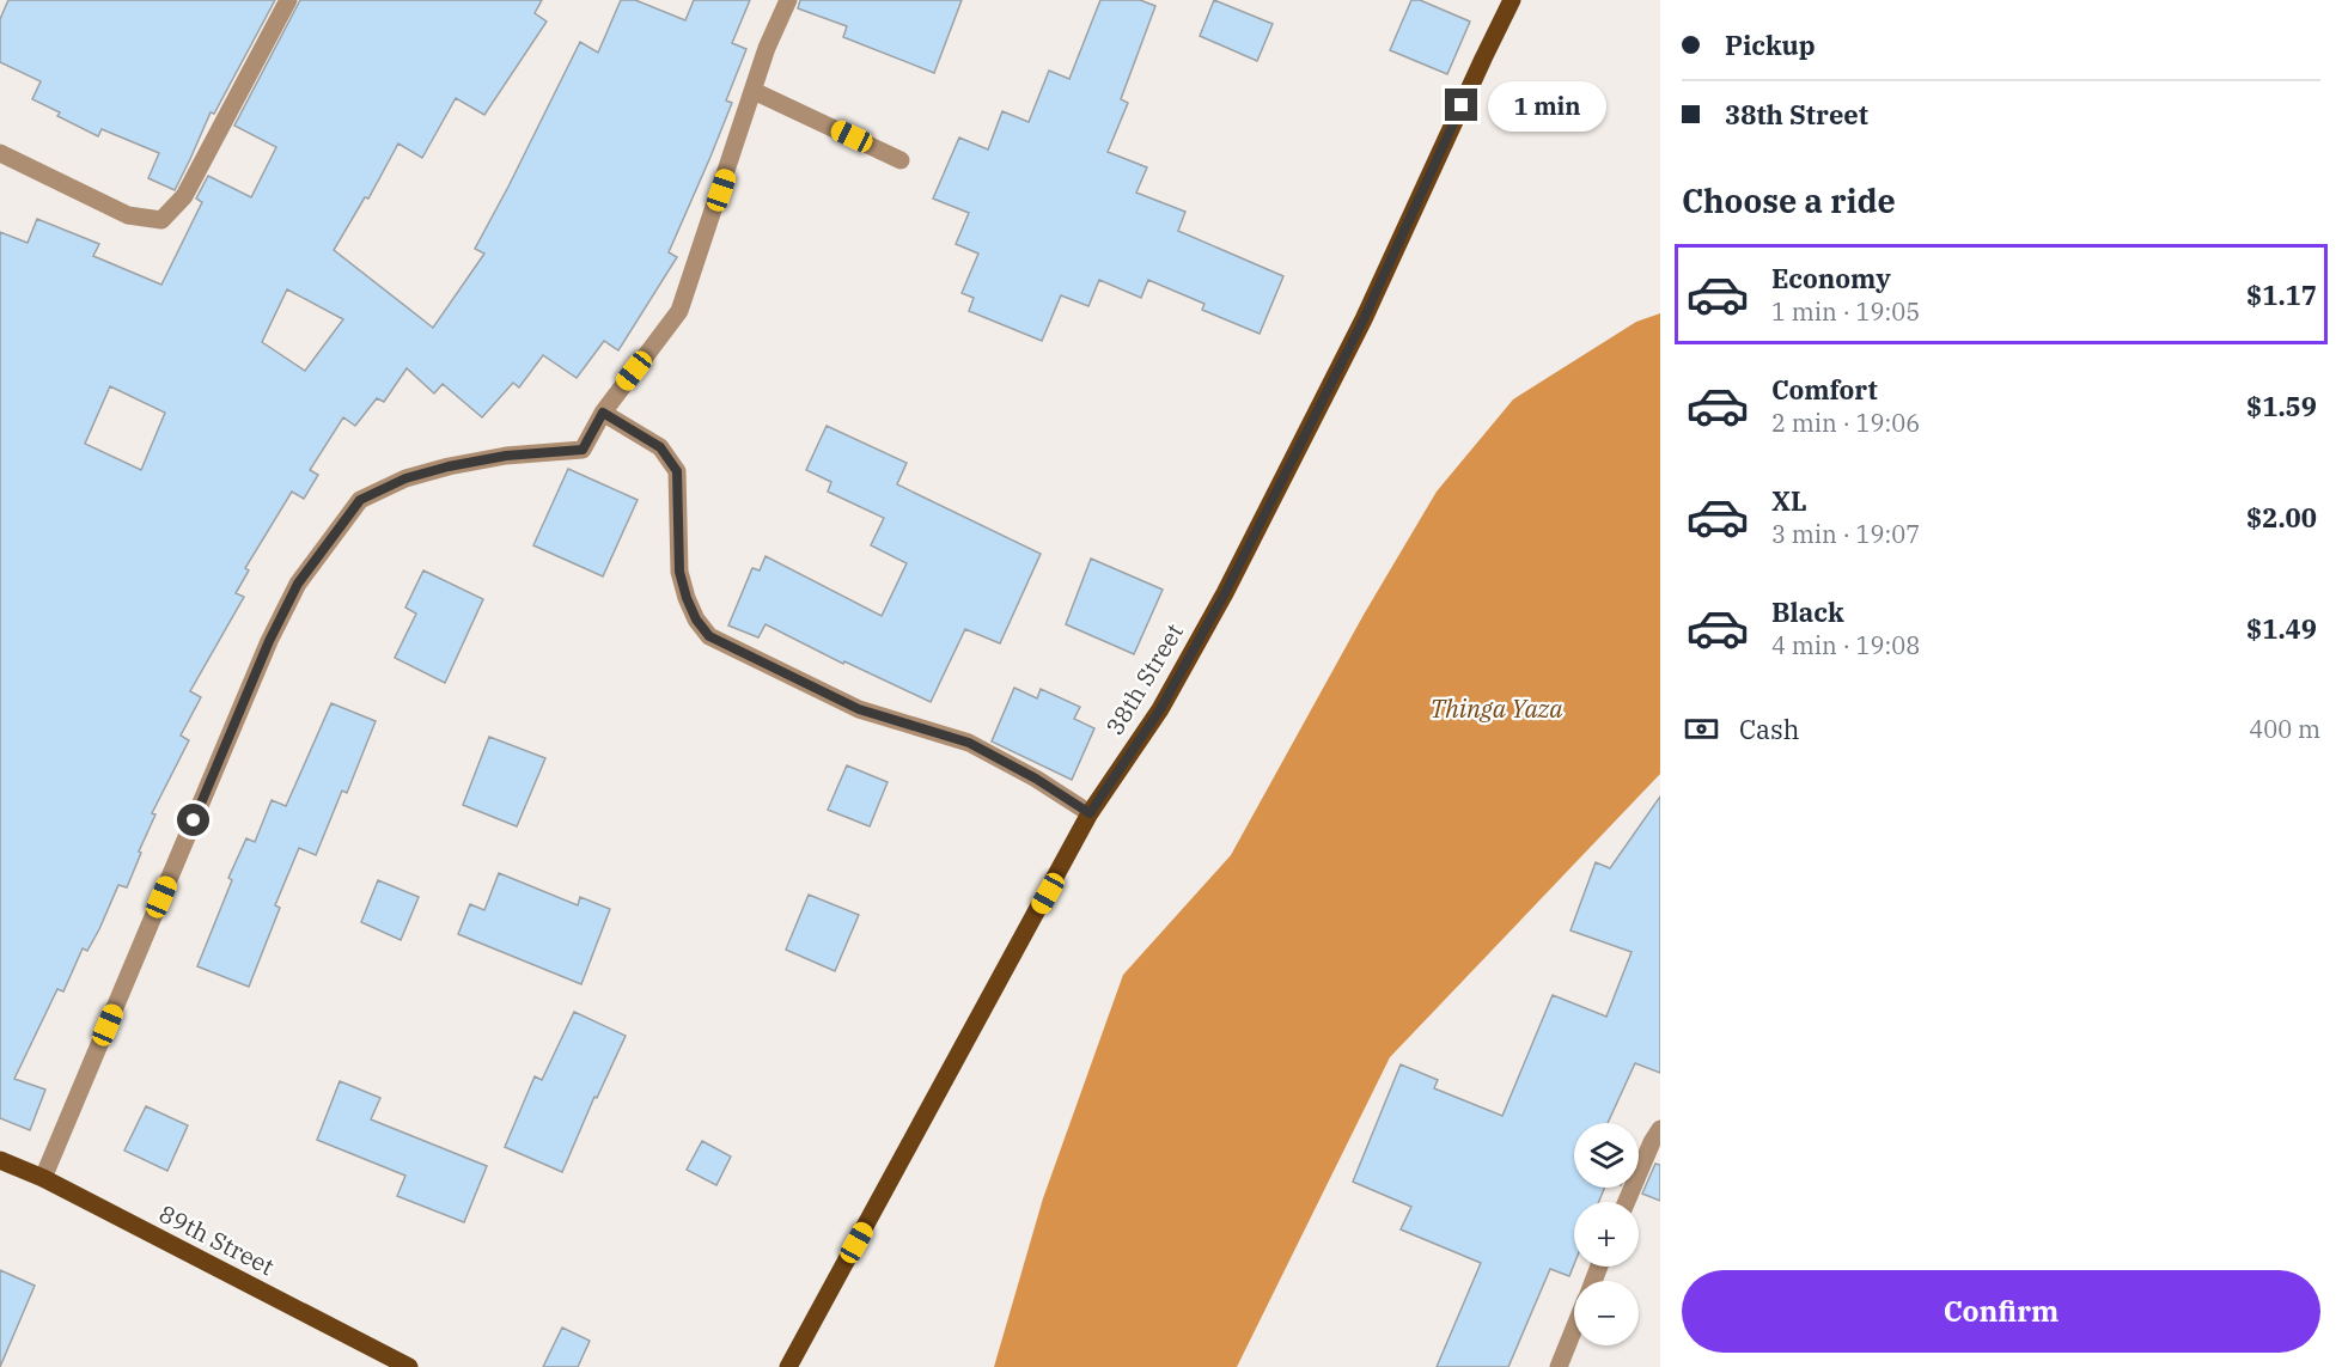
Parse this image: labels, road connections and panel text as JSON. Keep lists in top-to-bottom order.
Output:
{
  "streets": {
    "main road": ["38th Street", "89th Street"]
  },
  "water": ["Thinga Yaza"],
  "page": {
    "banner": ["Pickup", "38th Street"],
    "bubble": "1 min",
    "heading": "Choose a ride",
    "list": [
      {
        "name": "Economy",
        "note": "1 min · 19:05",
        "value": "$1.17"
      },
      {
        "name": "Comfort",
        "note": "2 min · 19:06",
        "value": "$1.59"
      },
      {
        "name": "XL",
        "note": "3 min · 19:07",
        "value": "$2.00"
      },
      {
        "name": "Black",
        "note": "4 min · 19:08",
        "value": "$1.49"
      }
    ],
    "pay": ["Cash", "400 m"],
    "map_buttons": ["+", "−"],
    "buttons": "Confirm"
  }
}
